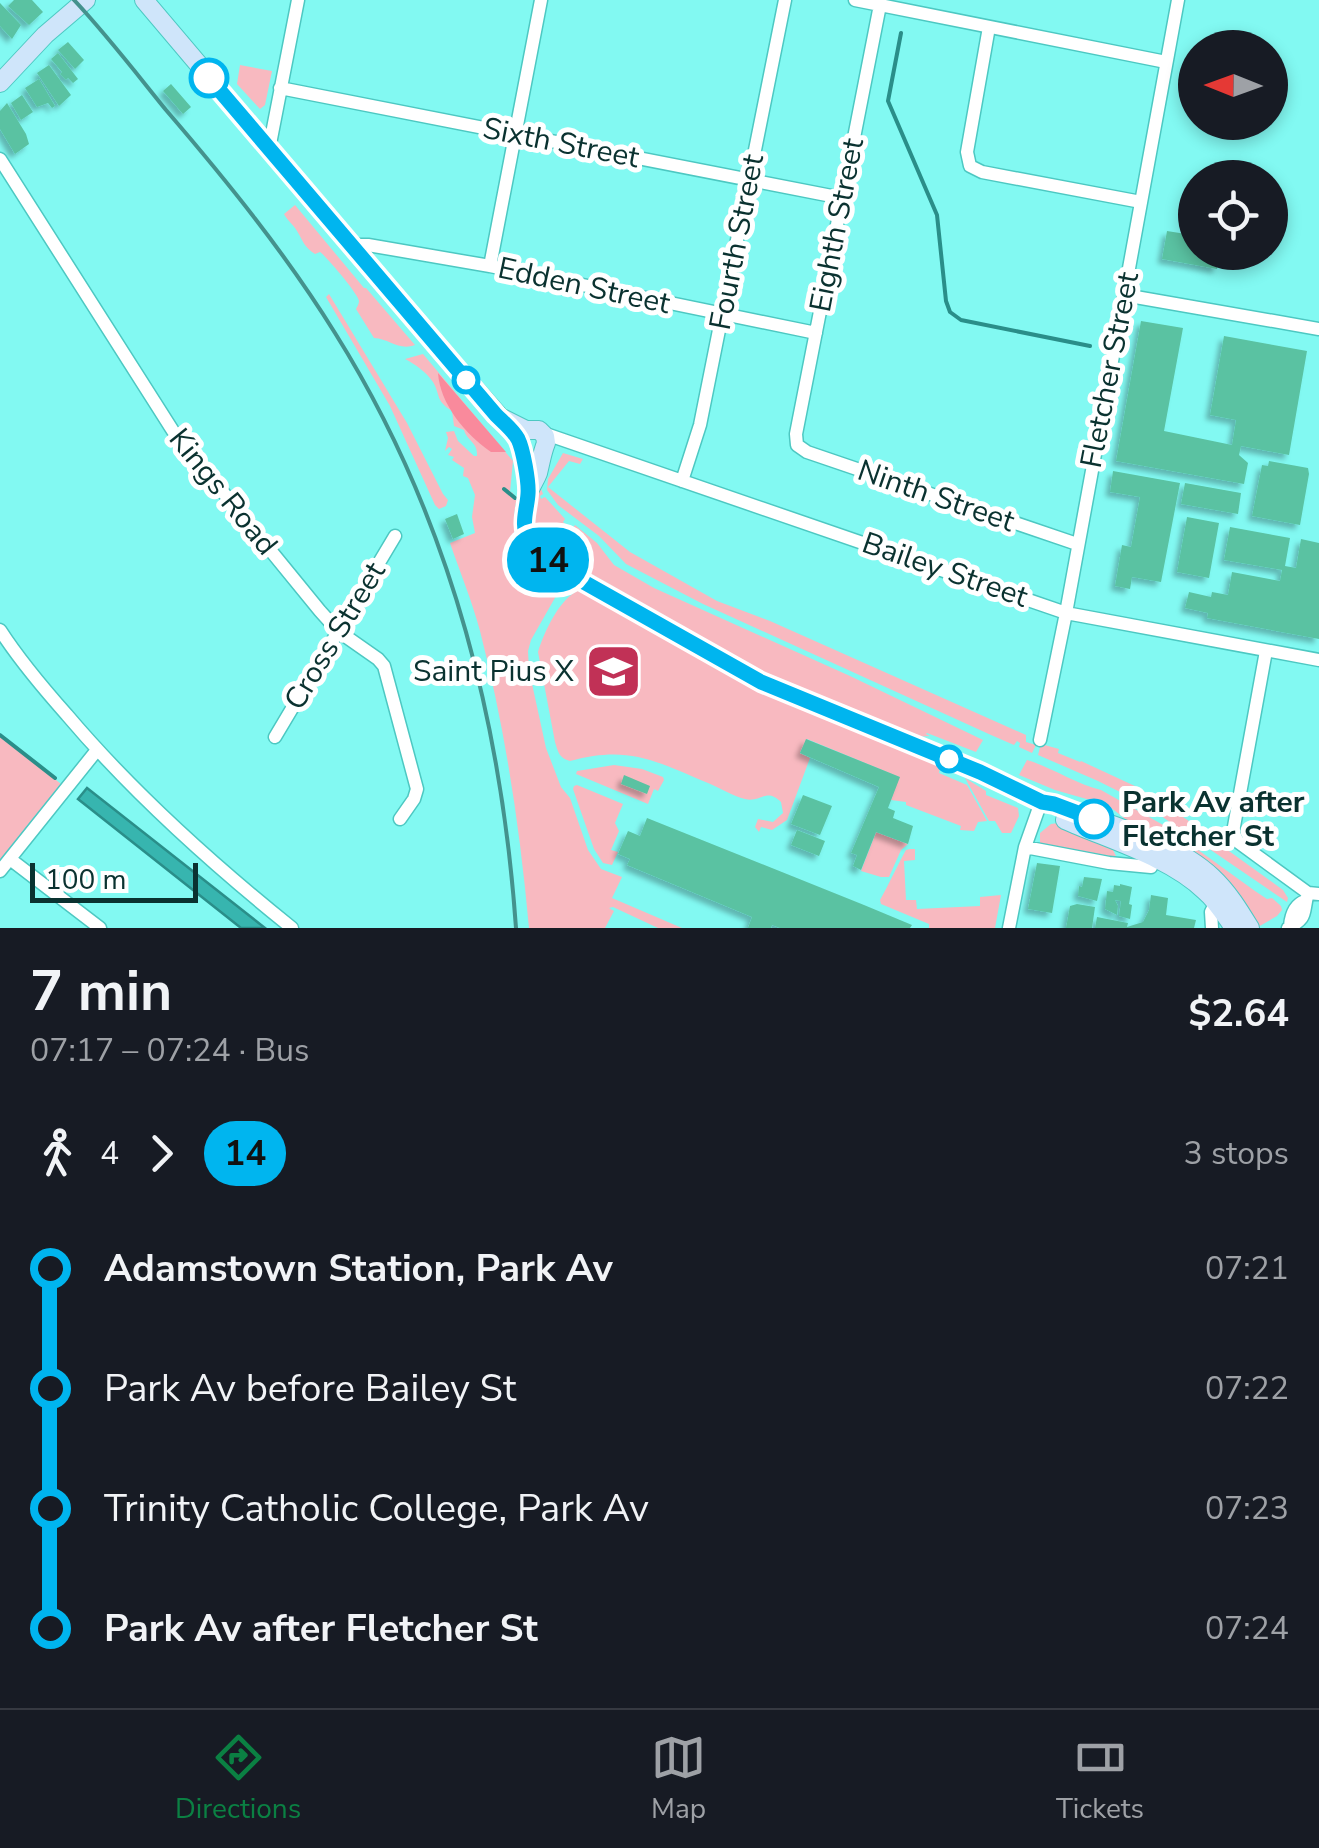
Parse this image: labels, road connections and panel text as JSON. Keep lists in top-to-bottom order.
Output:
{
  "streets": {
    "street": [
      "Sixth Street",
      "Eighth Street",
      "Fourth Street",
      "Edden Street",
      "Fletcher Street",
      "Kings Road",
      "Ninth Street",
      "Bailey Street",
      "Cross Street"
    ]
  },
  "crossings": [
    ["Sixth Street", "Eighth Street"],
    ["Sixth Street", "Fourth Street"],
    ["Eighth Street", "Edden Street"],
    ["Eighth Street", "Ninth Street"],
    ["Fourth Street", "Edden Street"],
    ["Fourth Street", "Bailey Street"],
    ["Fletcher Street", "Ninth Street"],
    ["Fletcher Street", "Bailey Street"],
    ["Kings Road", "Cross Street"]
  ],
  "places": {
    "school or university": ["Saint Pius X"],
    "other": ["Park Av after Fletcher St"]
  },
  "lines": ["bus line 14"],
  "scale_bar": "100 m",
  "north": "left",
  "page": {
    "on_map": "14",
    "scale": "100 m",
    "heading": ["7 min", "07:17 – 07:24 · Bus", "$2.64"],
    "legs": ["4", "14", "3 stops"],
    "list": [
      {
        "name": "Adamstown Station, Park Av",
        "value": "07:21"
      },
      {
        "name": "Park Av before Bailey St",
        "value": "07:22"
      },
      {
        "name": "Trinity Catholic College, Park Av",
        "value": "07:23"
      },
      {
        "name": "Park Av after Fletcher St",
        "value": "07:24"
      }
    ],
    "tabs": ["Directions", "Map", "Tickets"]
  }
}
